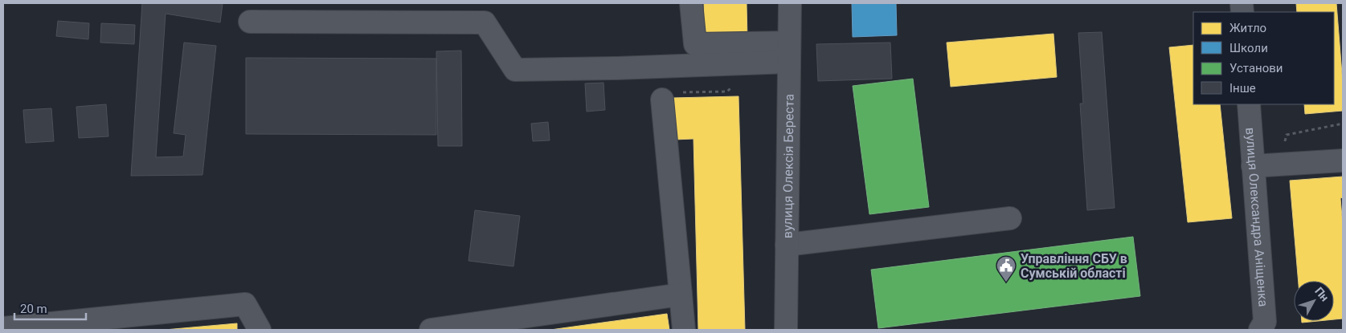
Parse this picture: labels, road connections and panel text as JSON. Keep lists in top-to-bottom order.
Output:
{
  "streets": {
    "street": ["вулиця Олексія Береста", "вулиця Олександра Аніщенка"]
  },
  "places": {
    "public building": ["Управління СБУ в Сумській області"]
  },
  "legend": [
    "Житло",
    "Школи",
    "Установи",
    "Інше"
  ],
  "scale_bar": "20 m",
  "north": "top right"
}
